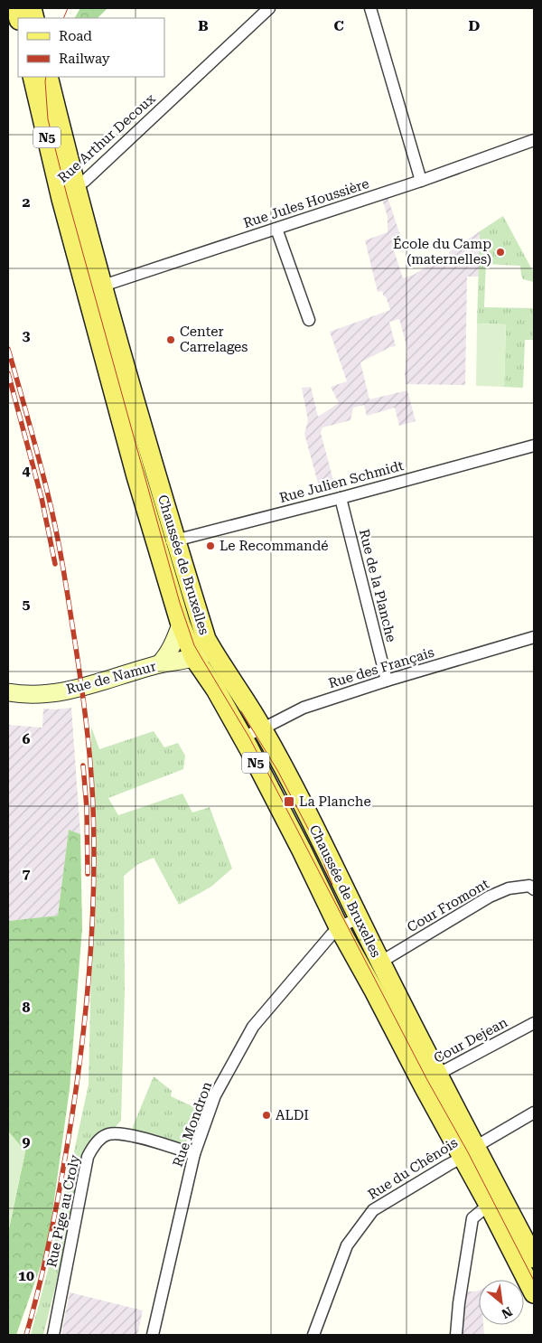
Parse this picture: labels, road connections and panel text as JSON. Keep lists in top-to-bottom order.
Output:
{
  "streets": {
    "main road": ["N5", "Chaussée de Bruxelles", "Rue de Namur"],
    "street": [
      "Rue Arthur Decoux",
      "Rue Jules Houssière",
      "Rue Julien Schmidt",
      "Rue de la Planche",
      "Rue des Français",
      "Cour Fromont",
      "Cour Dejean",
      "Rue Mondron",
      "Rue du Chênois",
      "Rue Pige au Croly"
    ]
  },
  "crossings": [
    ["Rue Arthur Decoux", "Chaussée de Bruxelles"],
    ["Rue Jules Houssière", "Chaussée de Bruxelles"],
    ["Rue Julien Schmidt", "Chaussée de Bruxelles"],
    ["Rue Julien Schmidt", "Rue de la Planche"],
    ["Chaussée de Bruxelles", "Rue des Français"],
    ["Chaussée de Bruxelles", "Rue de Namur"],
    ["Chaussée de Bruxelles", "Cour Fromont"],
    ["Chaussée de Bruxelles", "Cour Dejean"],
    ["Chaussée de Bruxelles", "Rue Mondron"],
    ["Chaussée de Bruxelles", "Rue du Chênois"],
    ["Rue de la Planche", "Rue des Français"],
    ["Rue Mondron", "Rue Pige au Croly"]
  ],
  "places": {
    "other": [
      "École du Camp (maternelles)",
      "Center Carrelages",
      "Le Recommandé",
      "ALDI"
    ],
    "transit": ["La Planche"]
  },
  "legend": ["Road", "Railway"],
  "north": "bottom right",
  "grid": {
    "columns": ["B", "C", "D"],
    "rows": [
      "2",
      "3",
      "4",
      "5",
      "6",
      "7",
      "8",
      "9",
      "10"
    ]
  }
}
